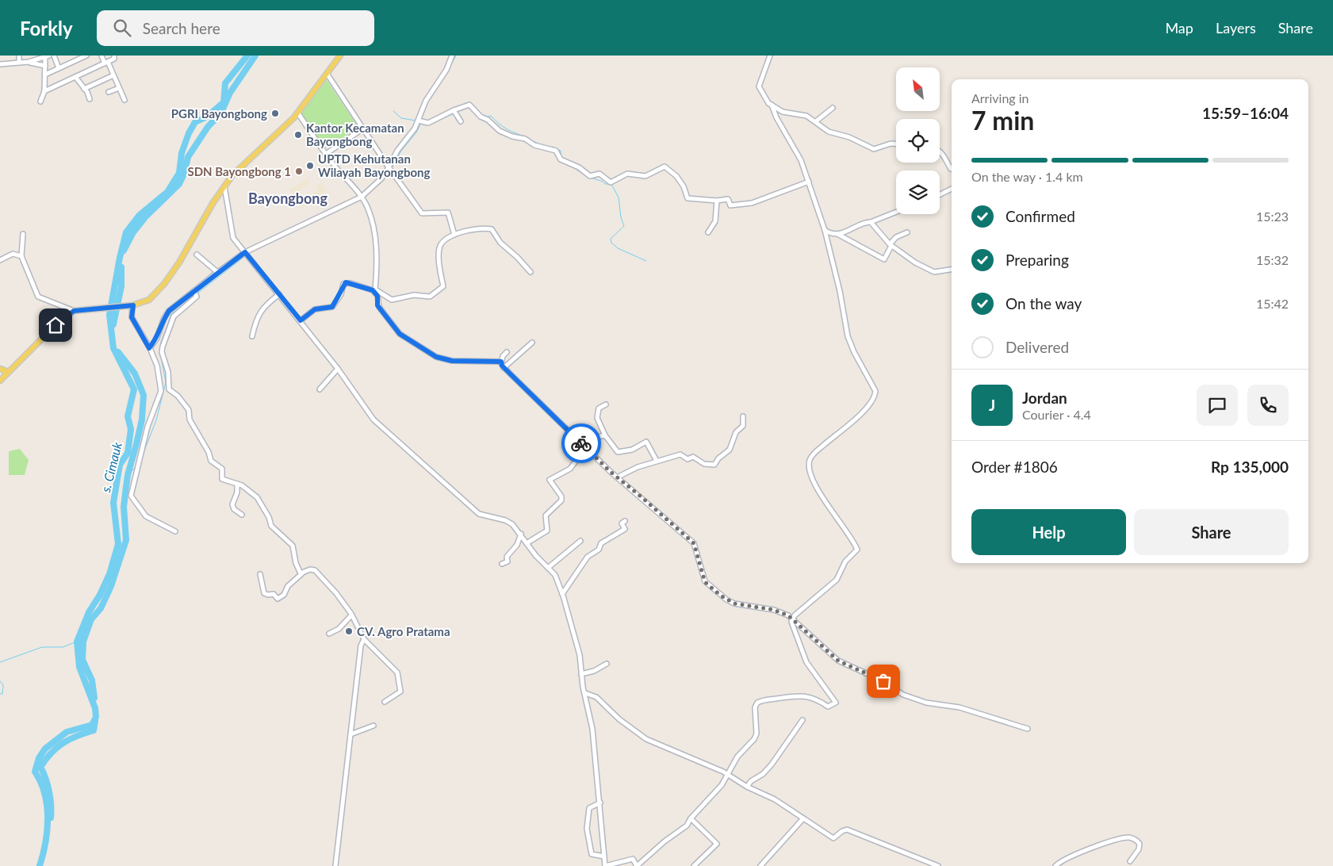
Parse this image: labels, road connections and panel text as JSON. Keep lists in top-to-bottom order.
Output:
{
  "districts": ["Bayongbong"],
  "water": ["s. Cimauk"],
  "places": [
    "PGRI Bayongbong",
    "Kantor Kecamatan Bayongbong",
    "UPTD Kehutanan Wilayah Bayongbong",
    "SDN Bayongbong 1",
    "CV. Agro Pratama"
  ],
  "north": "top left",
  "page": {
    "header": "Forkly",
    "search": "Search here",
    "nav": ["Map", "Layers", "Share"],
    "heading": ["7 min", "Arriving in", "15:59–16:04"],
    "panel": [
      "Jordan",
      "Courier · 4.4",
      "Order #1806",
      "Rp 135,000"
    ],
    "bar": "On the way · 1.4 km",
    "list": [
      ["Confirmed", "15:23"],
      ["Preparing", "15:32"],
      ["On the way", "15:42"],
      "Delivered"
    ],
    "round": "J",
    "buttons": ["Help", "Share"]
  }
}
